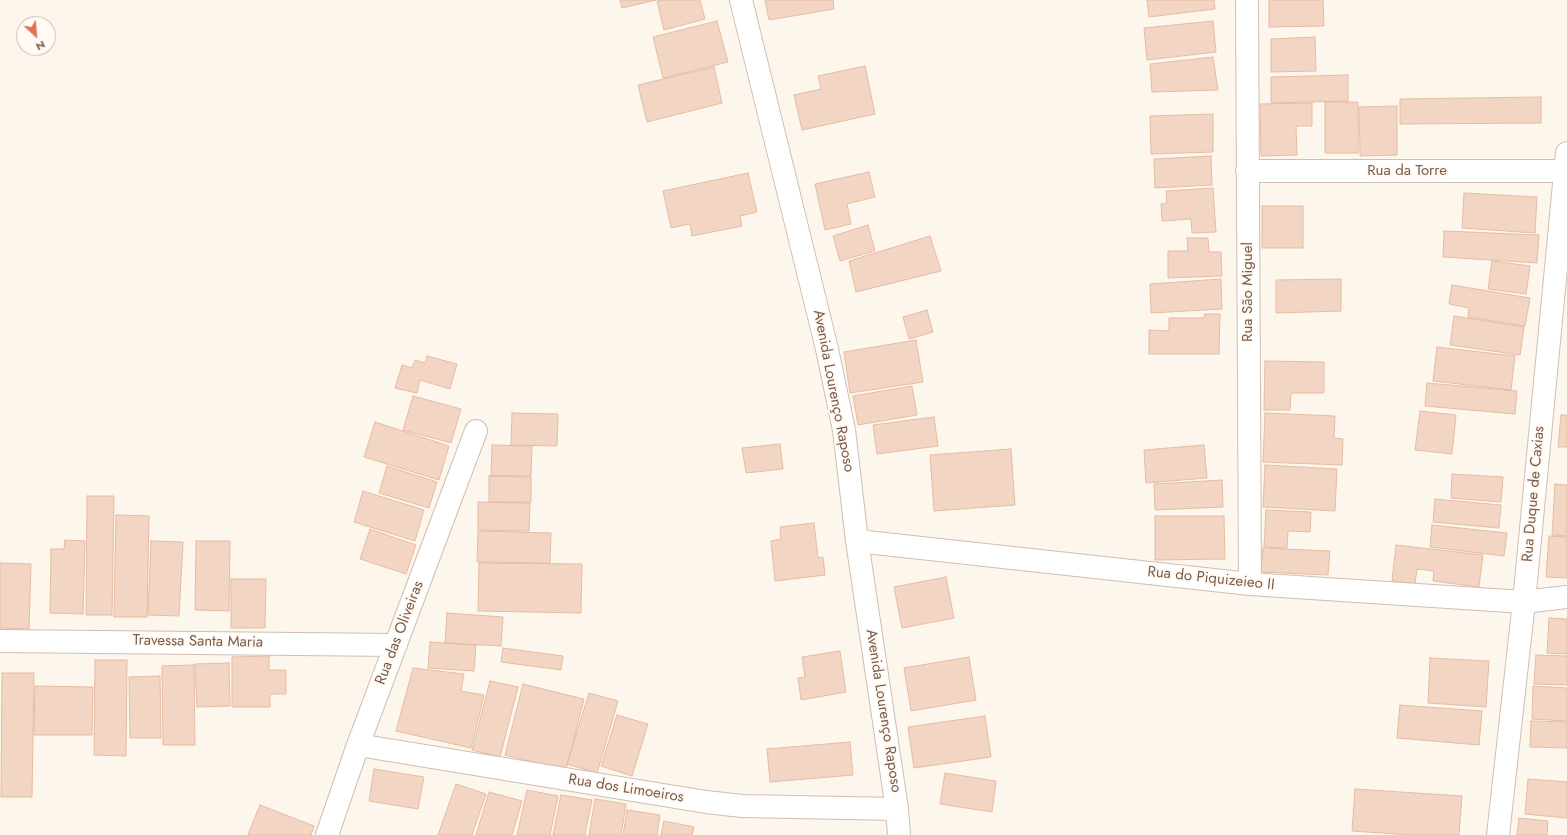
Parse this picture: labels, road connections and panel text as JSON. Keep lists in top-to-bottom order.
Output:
{
  "streets": {
    "street": [
      "Rua da Torre",
      "Rua São Miguel",
      "Avenida Lourenço Raposo",
      "Rua Duque de Caxias",
      "Rua do Piquizeieo II",
      "Rua das Oliveiras",
      "Travessa Santa Maria",
      "Rua dos Limoeiros"
    ]
  },
  "crossings": [
    ["Rua da Torre", "Rua São Miguel"],
    ["Rua da Torre", "Rua Duque de Caxias"],
    ["Rua São Miguel", "Rua do Piquizeieo II"],
    ["Avenida Lourenço Raposo", "Rua do Piquizeieo II"],
    ["Avenida Lourenço Raposo", "Rua dos Limoeiros"],
    ["Rua Duque de Caxias", "Rua do Piquizeieo II"],
    ["Rua das Oliveiras", "Travessa Santa Maria"],
    ["Rua das Oliveiras", "Rua dos Limoeiros"]
  ],
  "north": "bottom right"
}
